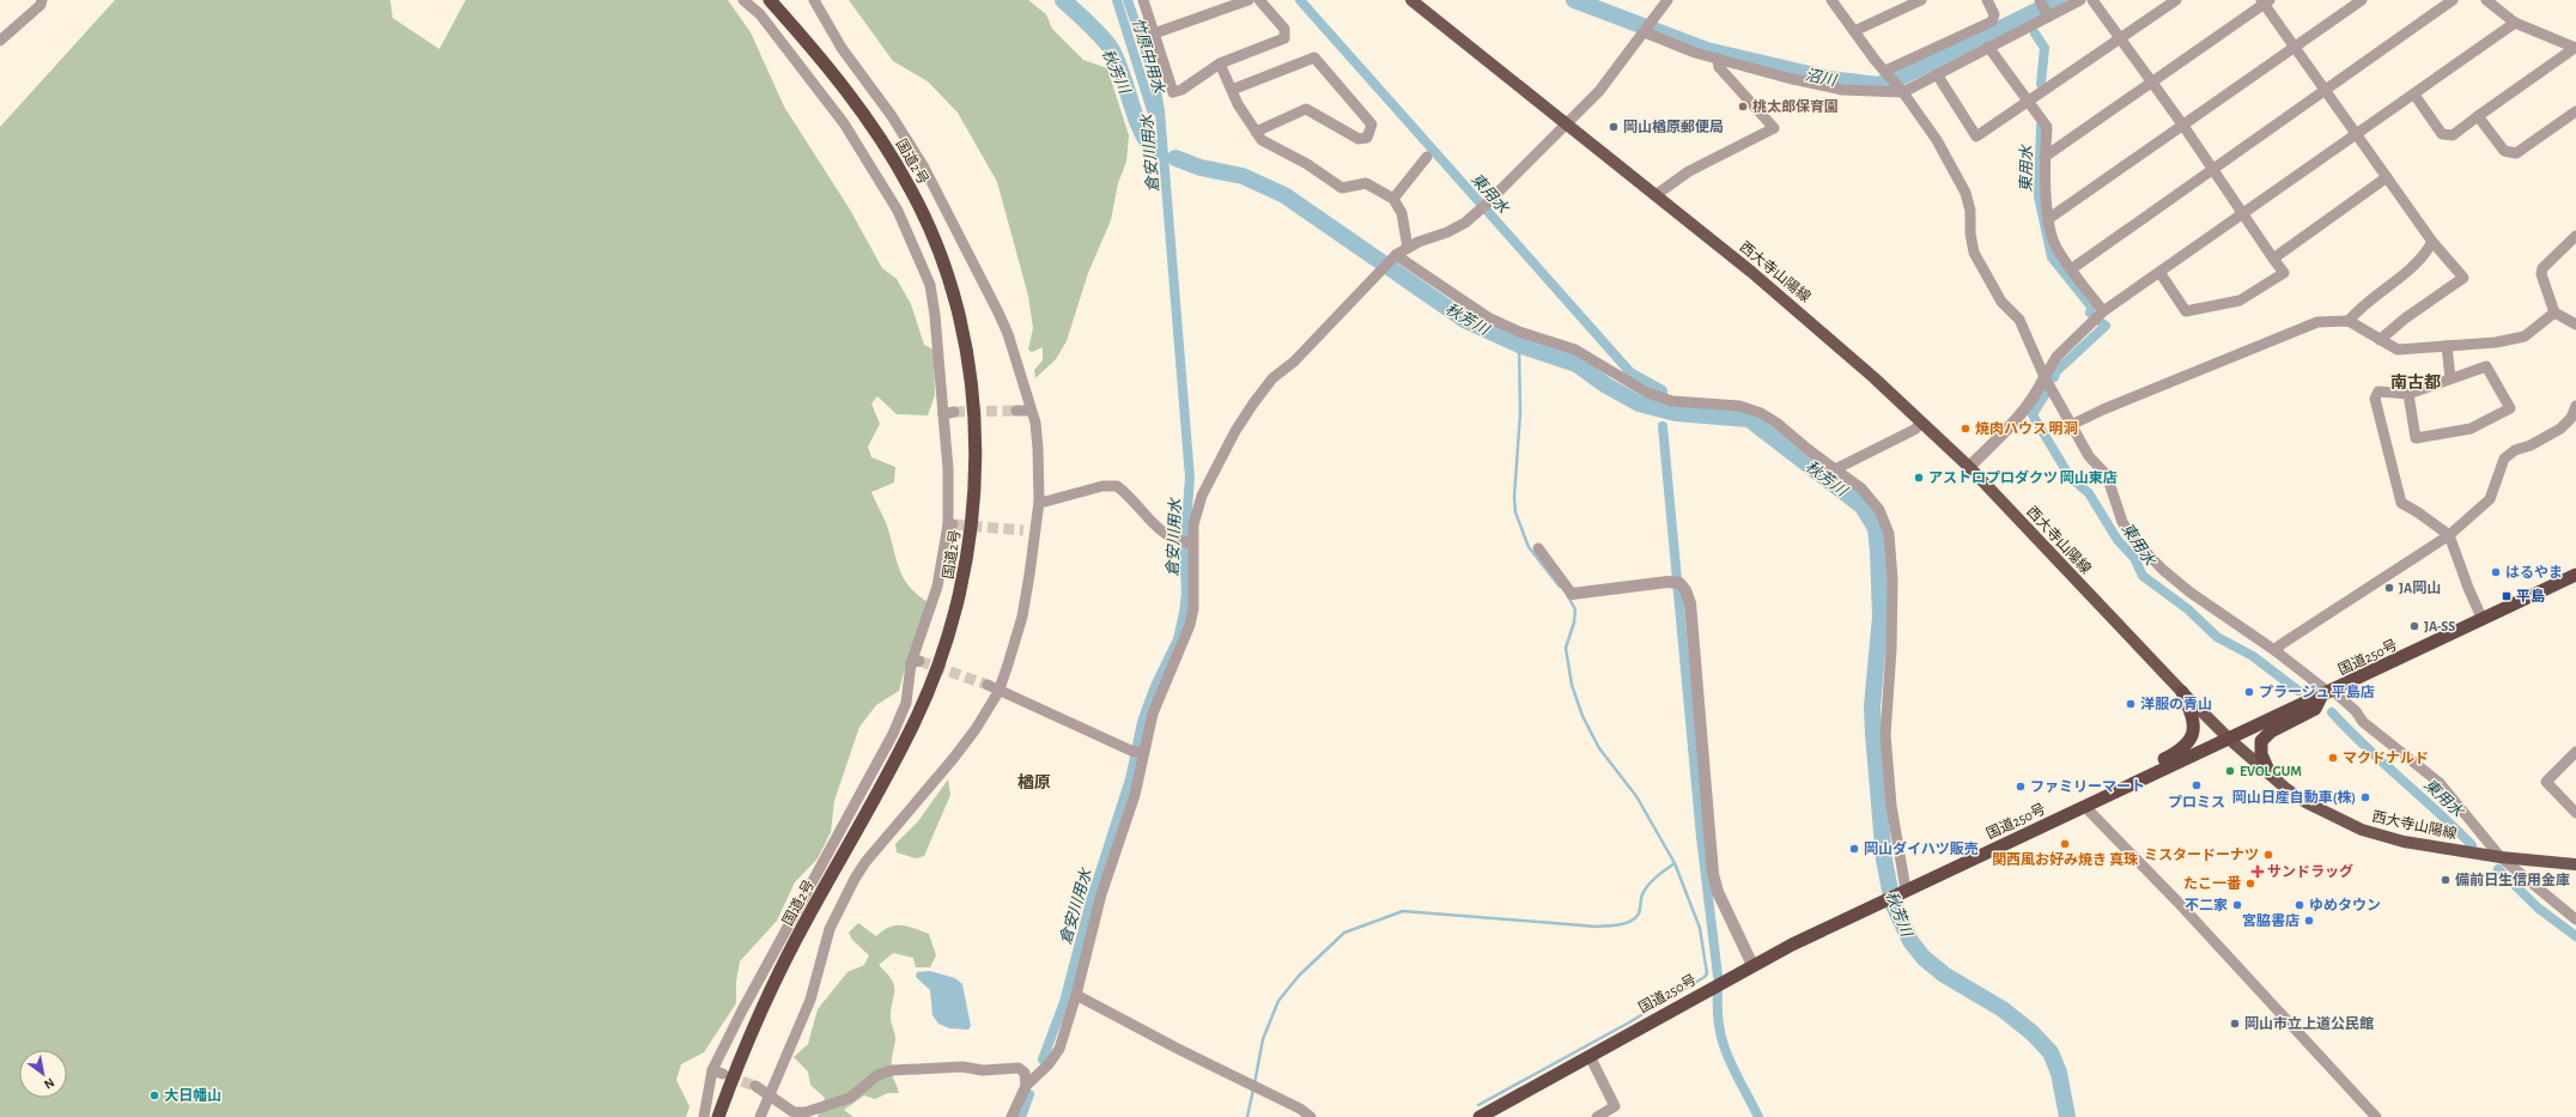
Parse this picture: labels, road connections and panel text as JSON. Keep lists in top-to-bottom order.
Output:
{
  "streets": {
    "highway": ["国道2号", "国道250号"],
    "main road": ["西大寺山陽線"]
  },
  "crossings": [
    ["西大寺山陽線", "国道250号"]
  ],
  "districts": ["南古都", "楢原"],
  "water": [
    "竹原中用水",
    "秋芳川",
    "沼川",
    "倉安川用水",
    "東用水"
  ],
  "places": {
    "other": [
      "桃太郎保育園",
      "岡山楢原郵便局",
      "焼肉ハウス 明洞",
      "アストロプロダクツ 岡山東店",
      "はるやま",
      "JA岡山",
      "JA-SS",
      "プラージュ 平島店",
      "洋服の青山",
      "マクドナルド",
      "EVOL GUM",
      "プロミス",
      "ファミリーマート",
      "岡山日産自動車(株)",
      "関西風お好み焼き 真珠",
      "岡山ダイハツ販売",
      "ミスタードーナツ",
      "備前日生信用金庫",
      "たこ一番",
      "不二家",
      "ゆめタウン",
      "宮脇書店",
      "岡山市立上道公民館",
      "大日幡山"
    ],
    "transit": ["平島"],
    "health": ["サンドラッグ"]
  },
  "north": "bottom right"
}
